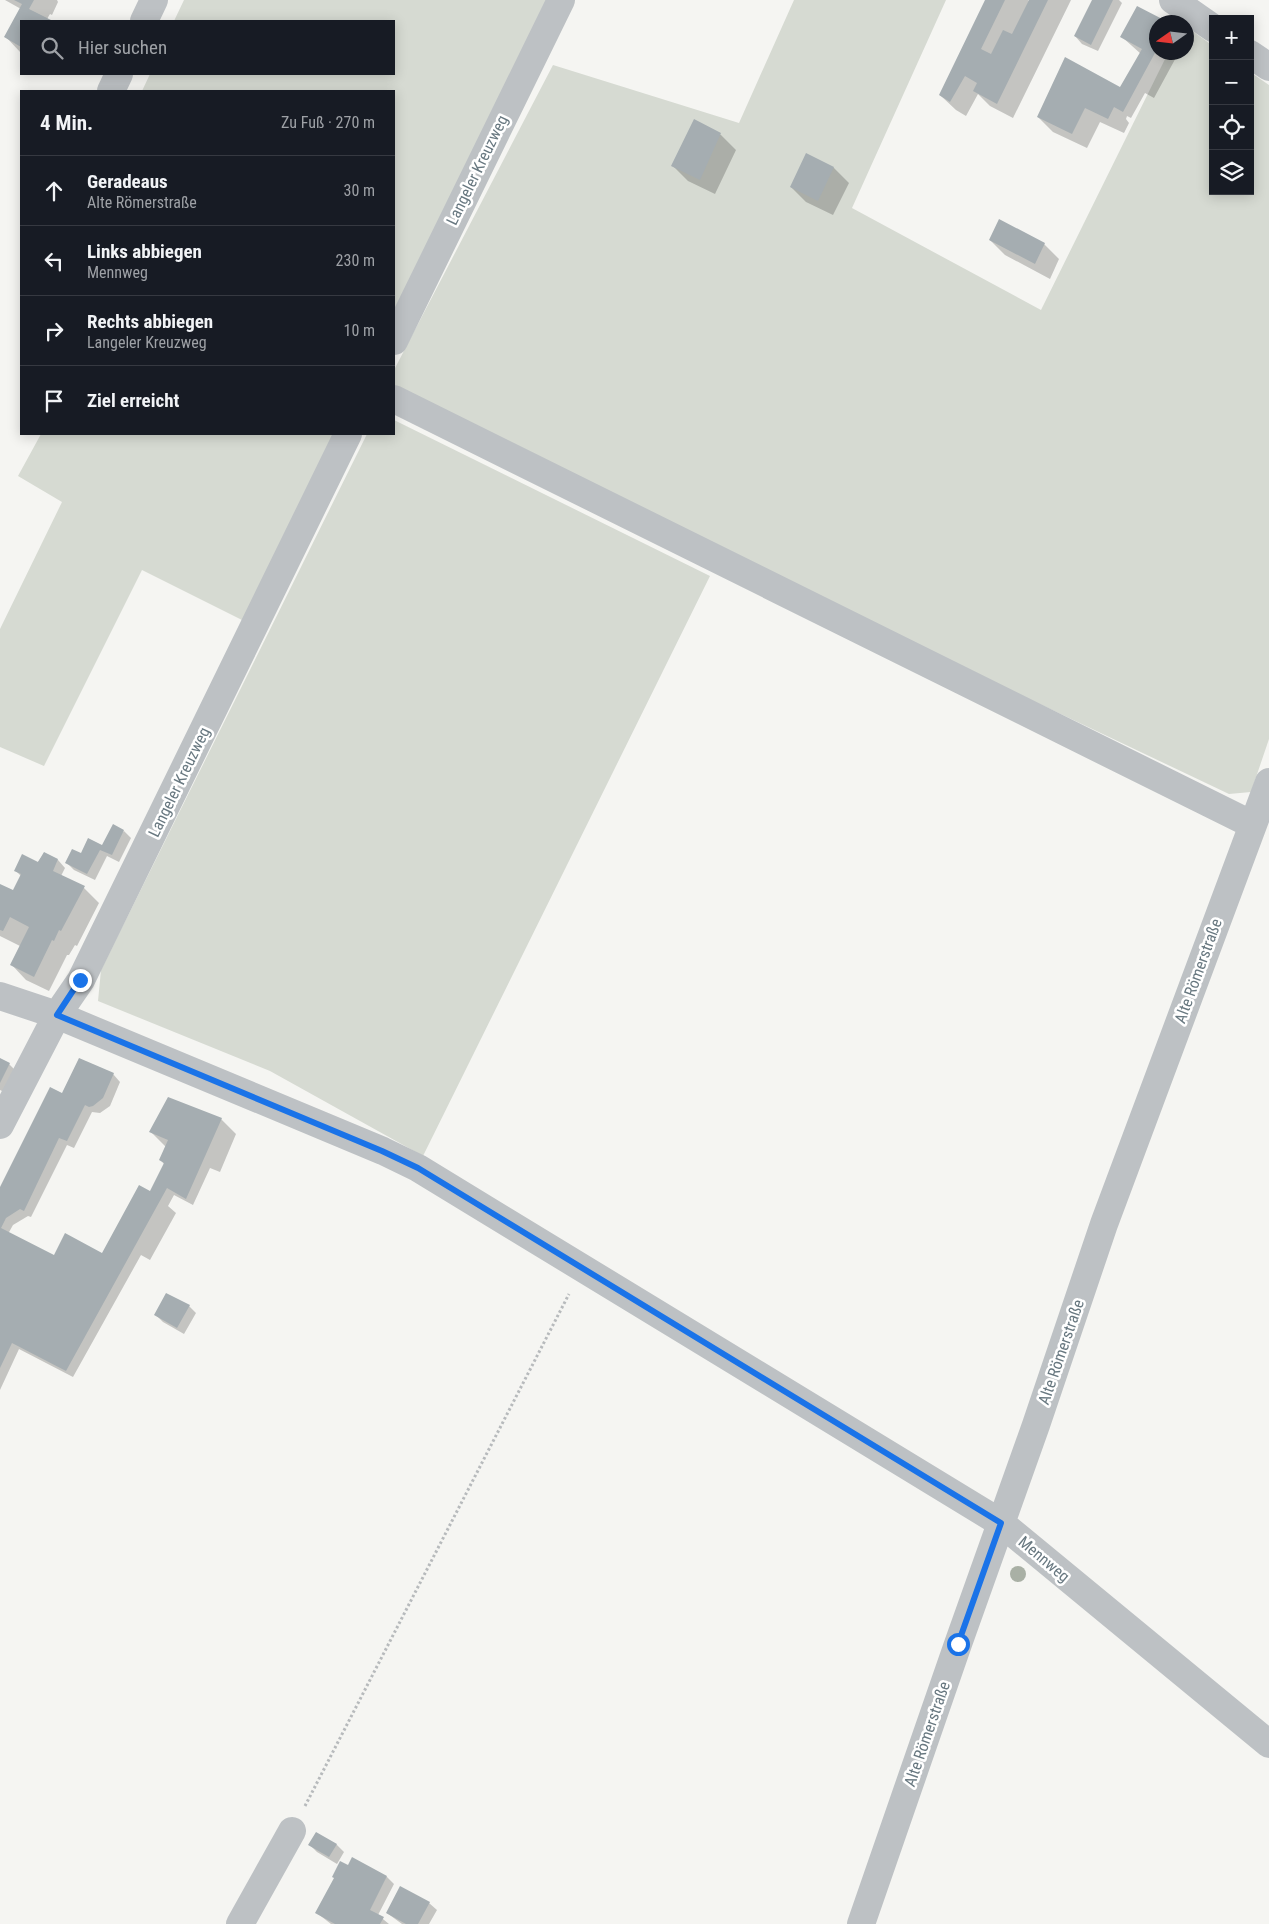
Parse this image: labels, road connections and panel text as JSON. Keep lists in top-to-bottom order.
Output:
{
  "streets": {
    "street": ["Langeler Kreuzweg", "Alte Römerstraße", "Mennweg"]
  },
  "crossings": [
    ["Langeler Kreuzweg", "Mennweg"],
    ["Alte Römerstraße", "Mennweg"]
  ],
  "north": "left",
  "page": {
    "map_buttons": ["+", "−"],
    "search": "Hier suchen",
    "heading": ["4 Min.", "Zu Fuß · 270 m"],
    "list": [
      ["Geradeaus", "Alte Römerstraße", "30 m"],
      ["Links abbiegen", "Mennweg", "230 m"],
      ["Rechts abbiegen", "Langeler Kreuzweg", "10 m"],
      "Ziel erreicht"
    ]
  }
}
